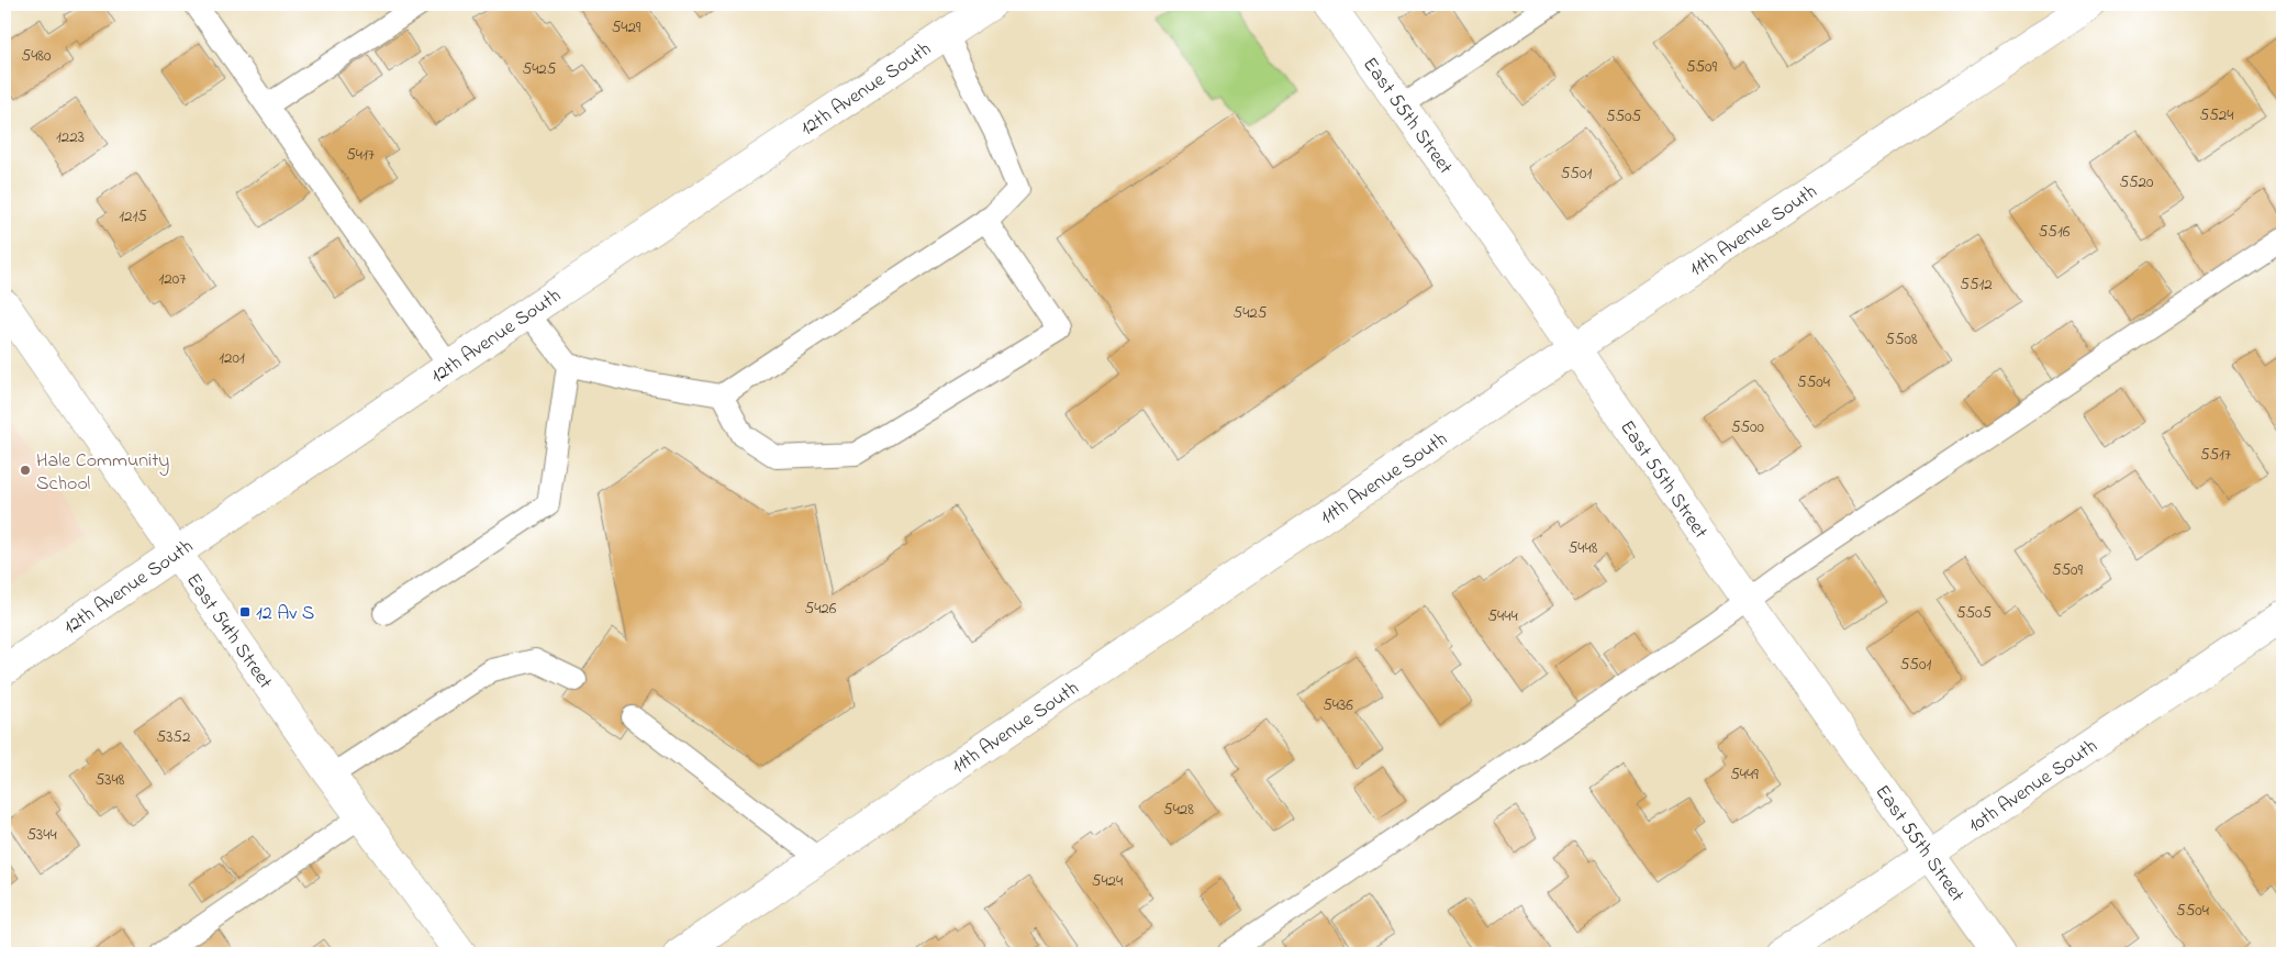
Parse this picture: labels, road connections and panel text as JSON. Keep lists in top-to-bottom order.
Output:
{
  "streets": {
    "street": [
      "12th Avenue South",
      "East 55th Street",
      "11th Avenue South",
      "East 54th Street",
      "10th Avenue South"
    ]
  },
  "crossings": [
    ["12th Avenue South", "East 54th Street"],
    ["East 55th Street", "11th Avenue South"],
    ["East 55th Street", "10th Avenue South"]
  ],
  "places": {
    "other": ["Hale Community School"],
    "transit": ["12 Av S"]
  },
  "house_numbers": [
    "5429",
    "5480",
    "5509",
    "5425",
    "5524",
    "5505",
    "1223",
    "5417",
    "5501",
    "5520",
    "1215",
    "5516",
    "1207",
    "5512",
    "5425",
    "5508",
    "1201",
    "5504",
    "5500",
    "5517",
    "5448",
    "5509",
    "5426",
    "5505",
    "5444",
    "5501",
    "5436",
    "5352",
    "5449",
    "5348",
    "5428",
    "5344",
    "5424",
    "5504"
  ]
}
